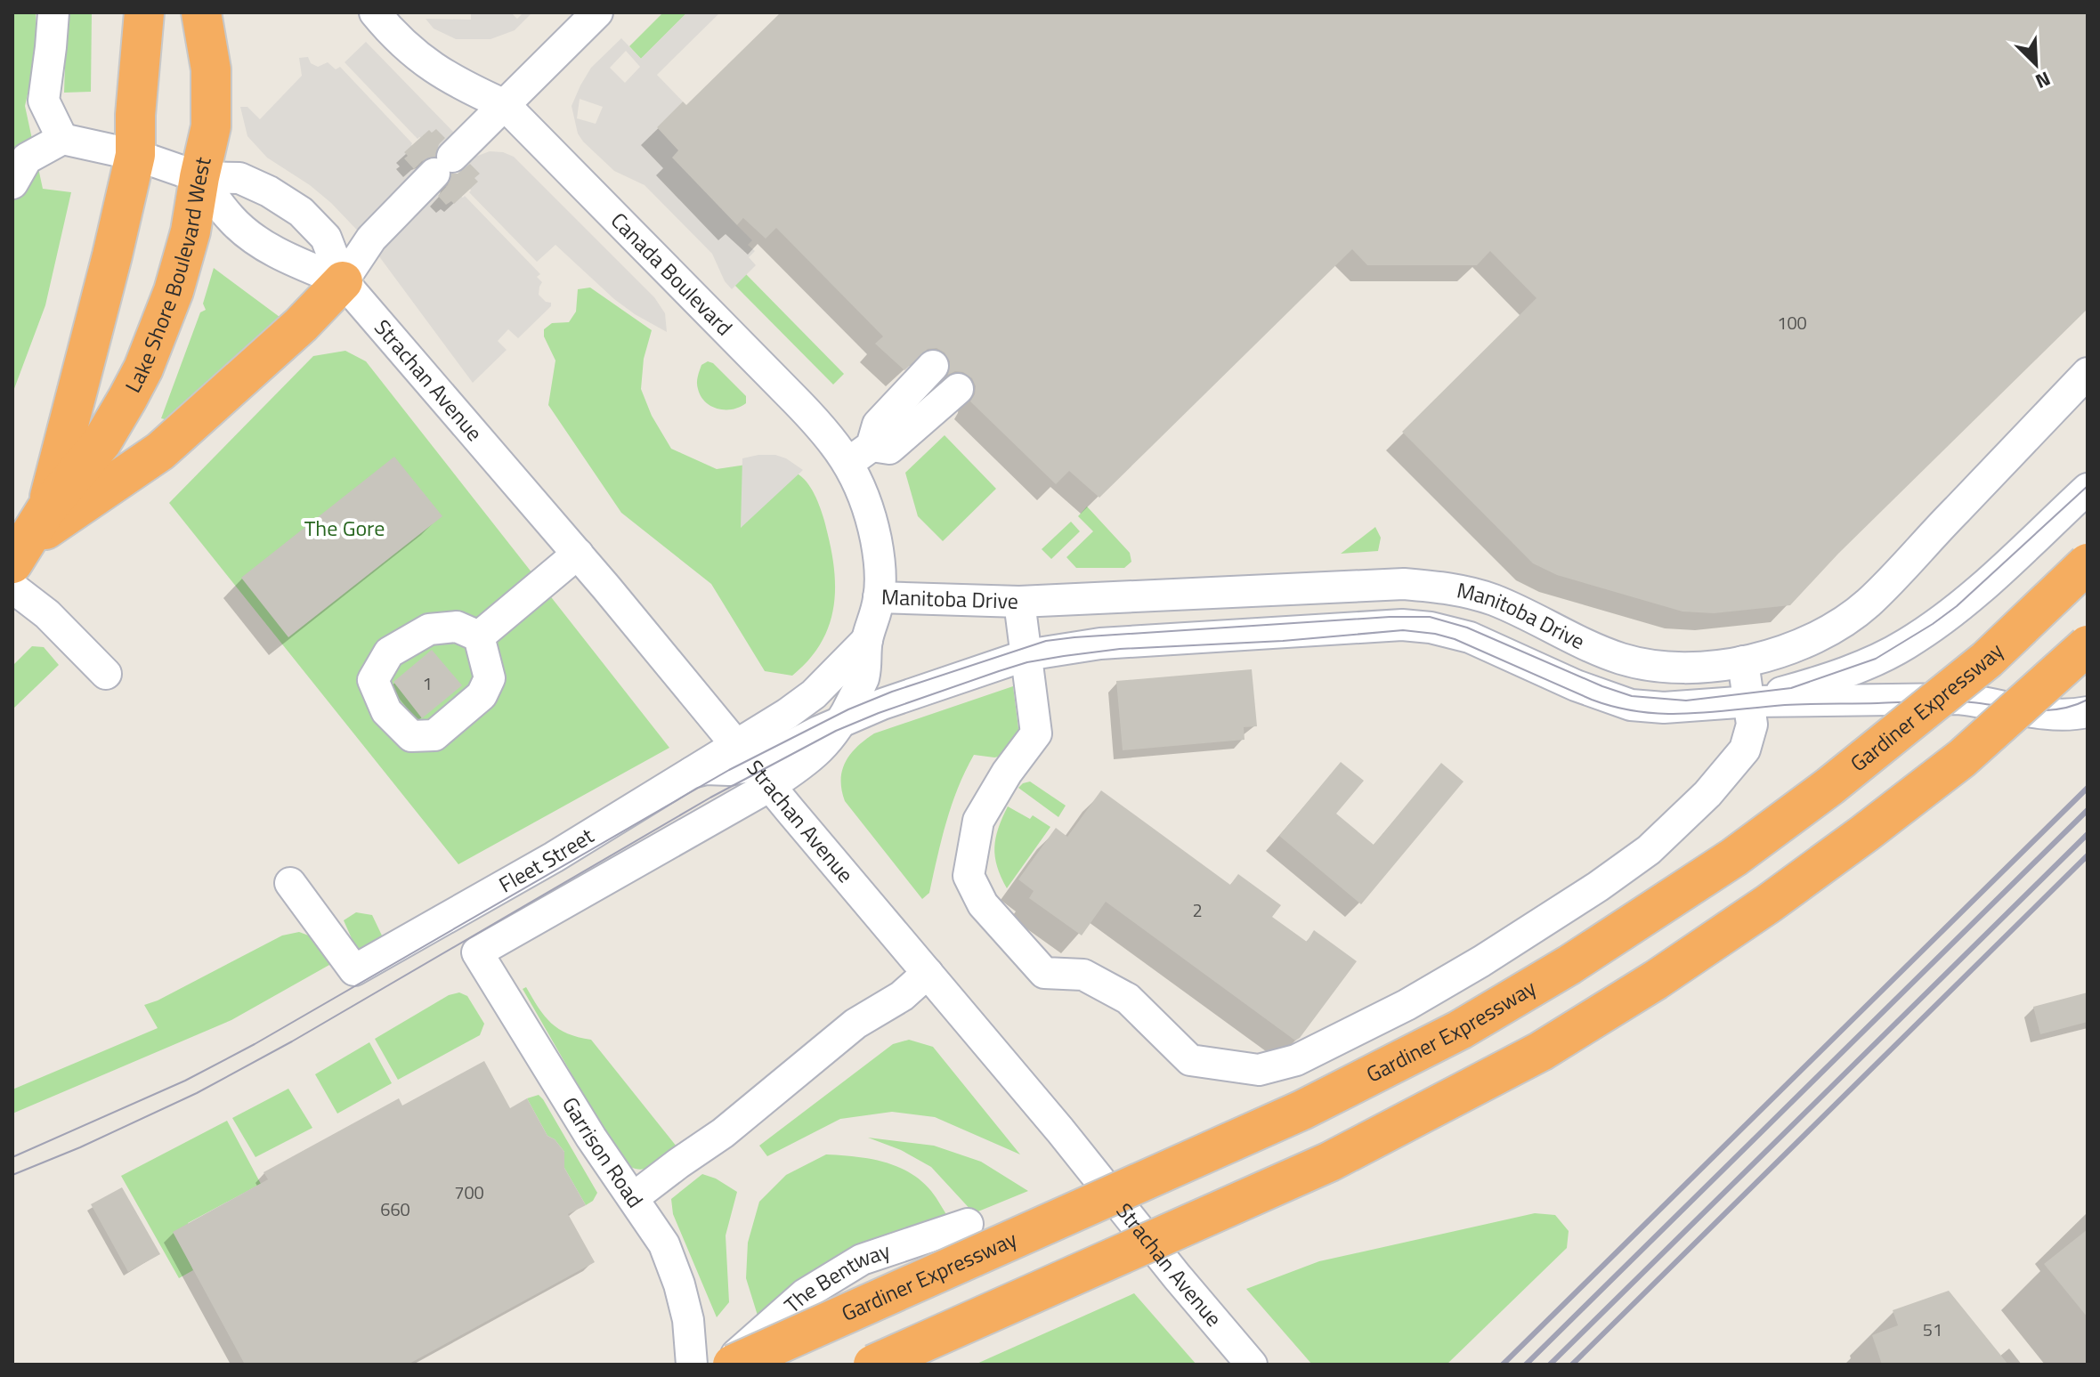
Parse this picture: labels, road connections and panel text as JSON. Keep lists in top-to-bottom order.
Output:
{
  "streets": {
    "highway": ["Lake Shore Boulevard West", "Gardiner Expressway"],
    "street": [
      "Canada Boulevard",
      "Strachan Avenue",
      "Manitoba Drive",
      "Fleet Street",
      "Garrison Road",
      "The Bentway"
    ]
  },
  "crossings": [
    ["Lake Shore Boulevard West", "Strachan Avenue"],
    ["Canada Boulevard", "Manitoba Drive"],
    ["Strachan Avenue", "Manitoba Drive"],
    ["Strachan Avenue", "Fleet Street"],
    ["Strachan Avenue", "Garrison Road"],
    ["Manitoba Drive", "Fleet Street"],
    ["Manitoba Drive", "Garrison Road"],
    ["Gardiner Expressway", "The Bentway"],
    ["Fleet Street", "Garrison Road"]
  ],
  "parks": ["The Gore"],
  "house_numbers": [
    "100",
    "1",
    "2",
    "700",
    "660",
    "51"
  ],
  "north": "bottom right"
}
